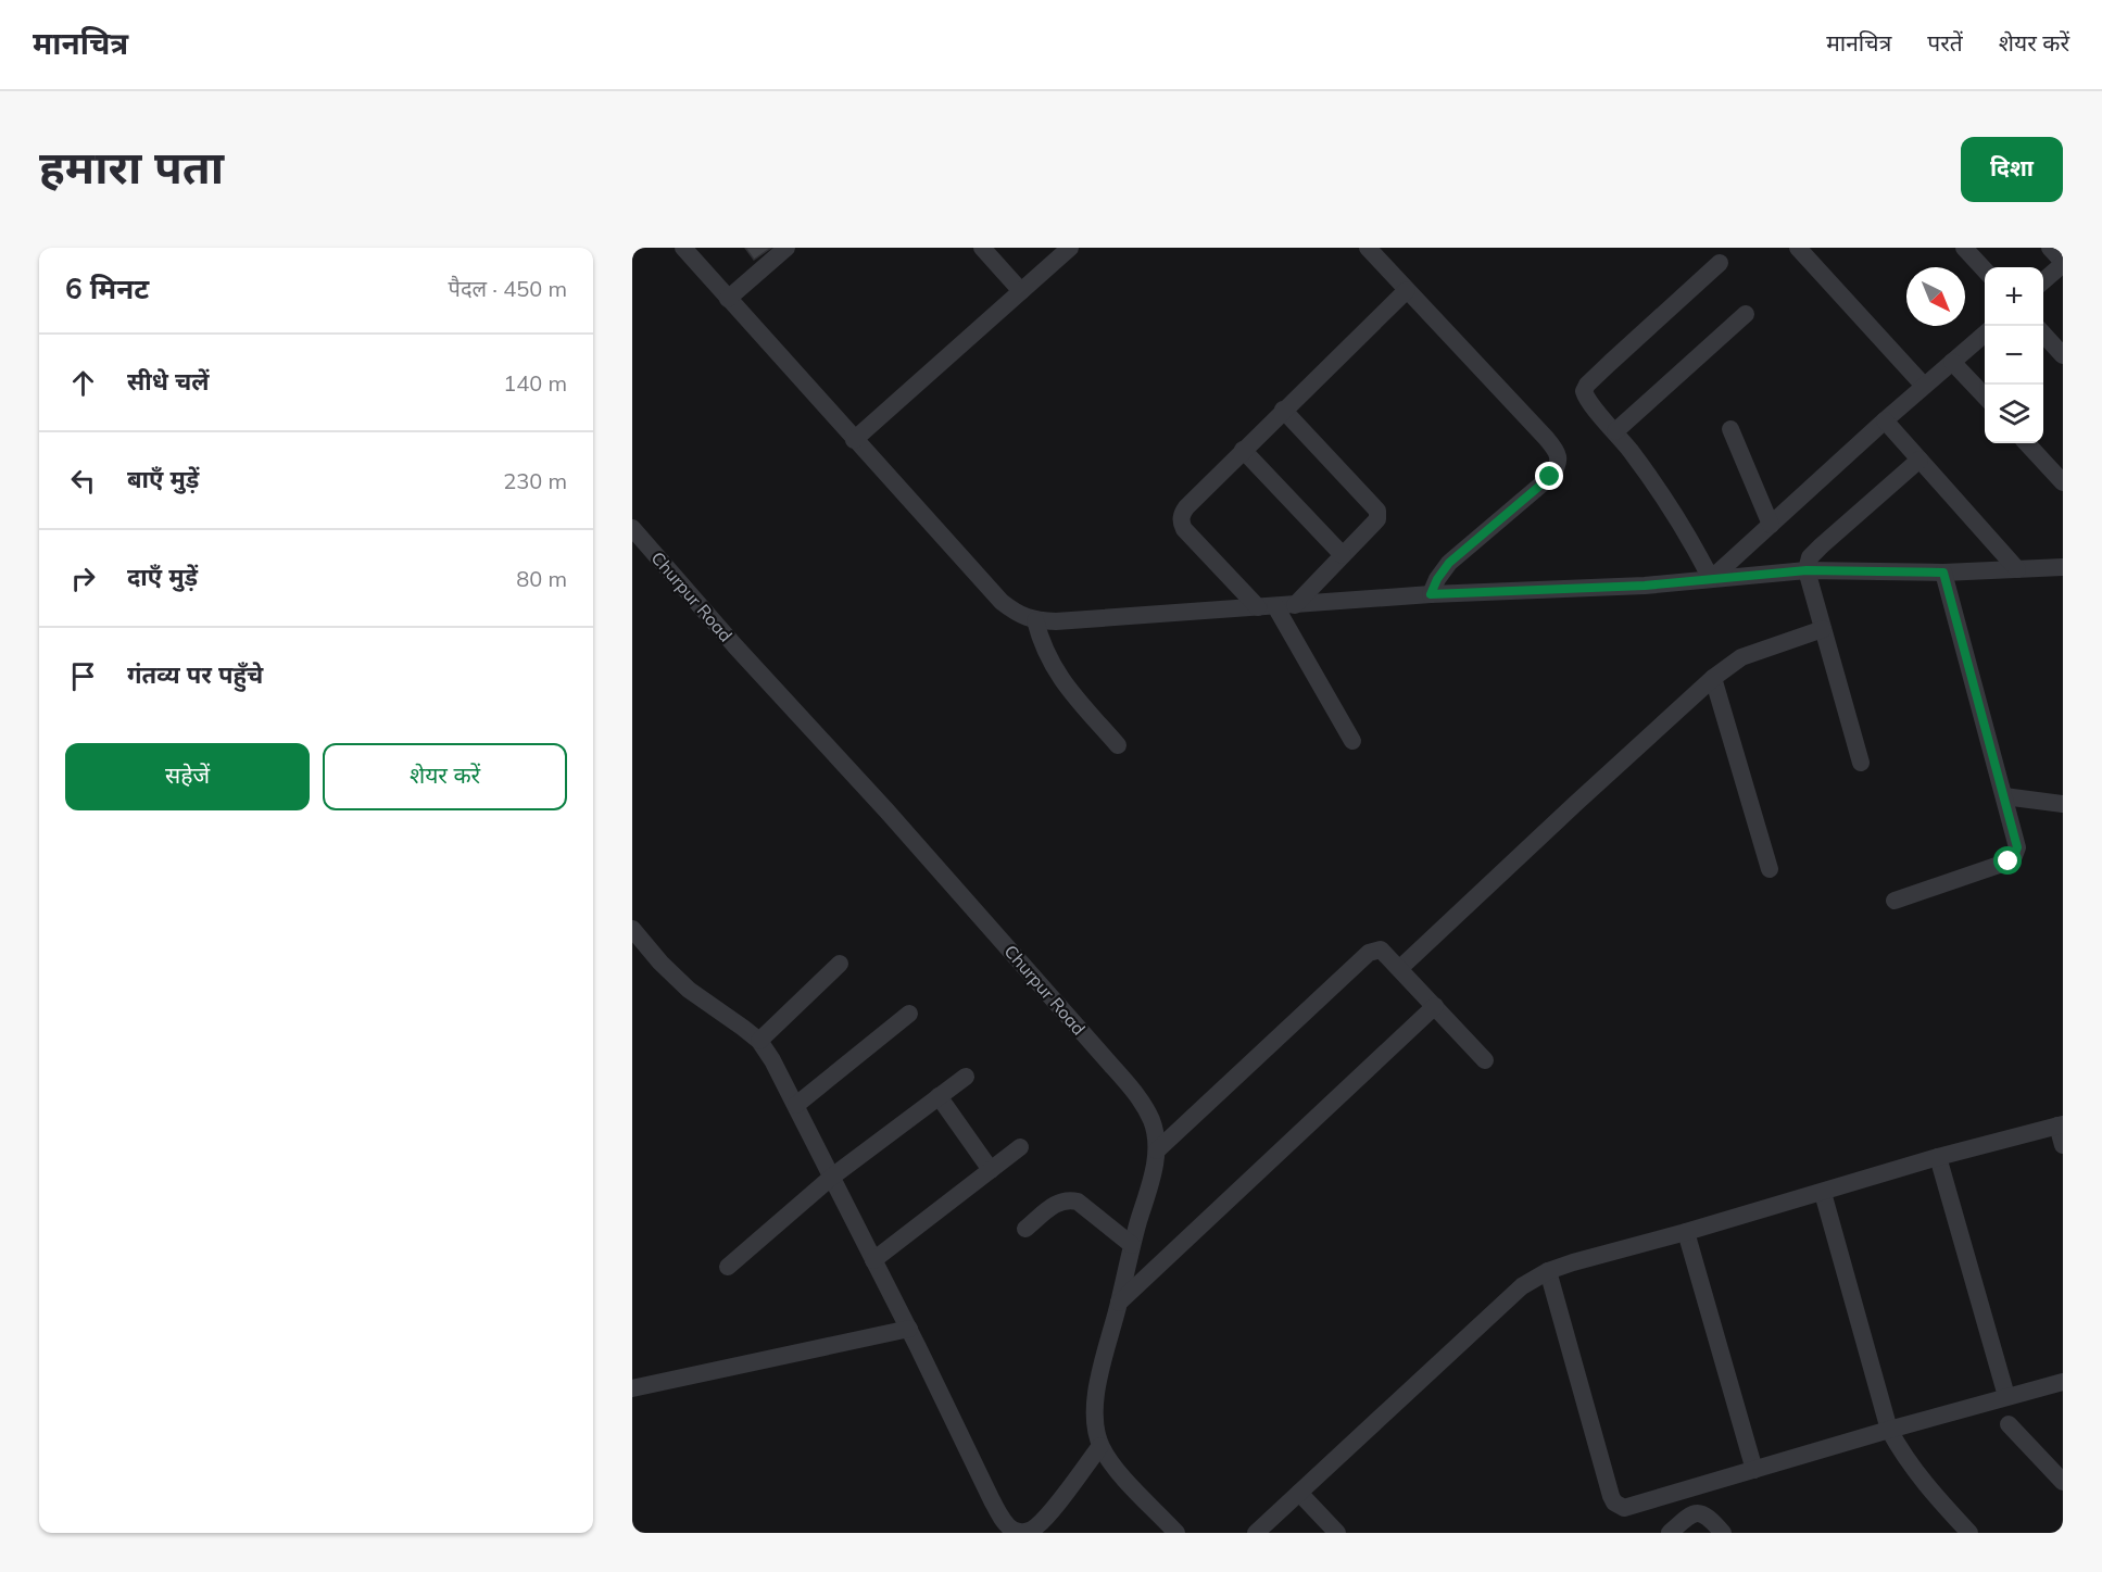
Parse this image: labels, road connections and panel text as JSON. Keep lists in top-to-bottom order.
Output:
{
  "streets": {
    "street": ["Churpur Road"]
  },
  "north": "bottom right",
  "page": {
    "header": "मानचित्र",
    "nav": ["मानचित्र", "परतें", "शेयर करें"],
    "buttons": [
      "दिशा",
      ["सहेजें", "शेयर करें"]
    ],
    "title": "हमारा पता",
    "heading": ["6 मिनट", "पैदल · 450 m"],
    "map_buttons": ["+", "−"],
    "list": [
      ["सीधे चलें", "140 m"],
      ["बाएँ मुड़ें", "230 m"],
      ["दाएँ मुड़ें", "80 m"],
      "गंतव्य पर पहुँचे"
    ]
  }
}
